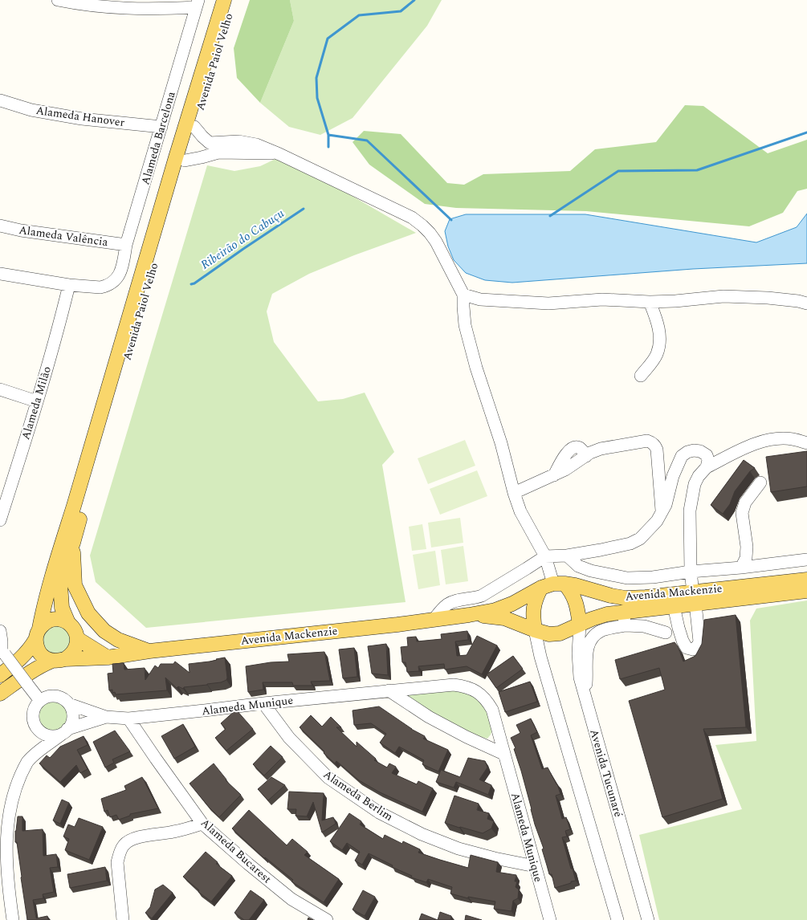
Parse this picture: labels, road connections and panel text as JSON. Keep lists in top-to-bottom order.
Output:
{
  "streets": {
    "main road": ["Avenida Paiol Velho", "Avenida Mackenzie"],
    "street": [
      "Alameda Hanover",
      "Alameda Barcelona",
      "Alameda Valência",
      "Alameda Milão",
      "Alameda Munique",
      "Avenida Tucunaré",
      "Alameda Berlim",
      "Alameda Bucarest"
    ]
  },
  "crossings": [
    ["Avenida Paiol Velho", "Avenida Mackenzie"],
    ["Alameda Hanover", "Alameda Barcelona"],
    ["Alameda Barcelona", "Alameda Valência"],
    ["Alameda Barcelona", "Alameda Milão"],
    ["Avenida Mackenzie", "Avenida Tucunaré"],
    ["Alameda Munique", "Alameda Berlim"],
    ["Alameda Munique", "Alameda Bucarest"]
  ],
  "water": ["Ribeirão do Cabuçu"]
}
